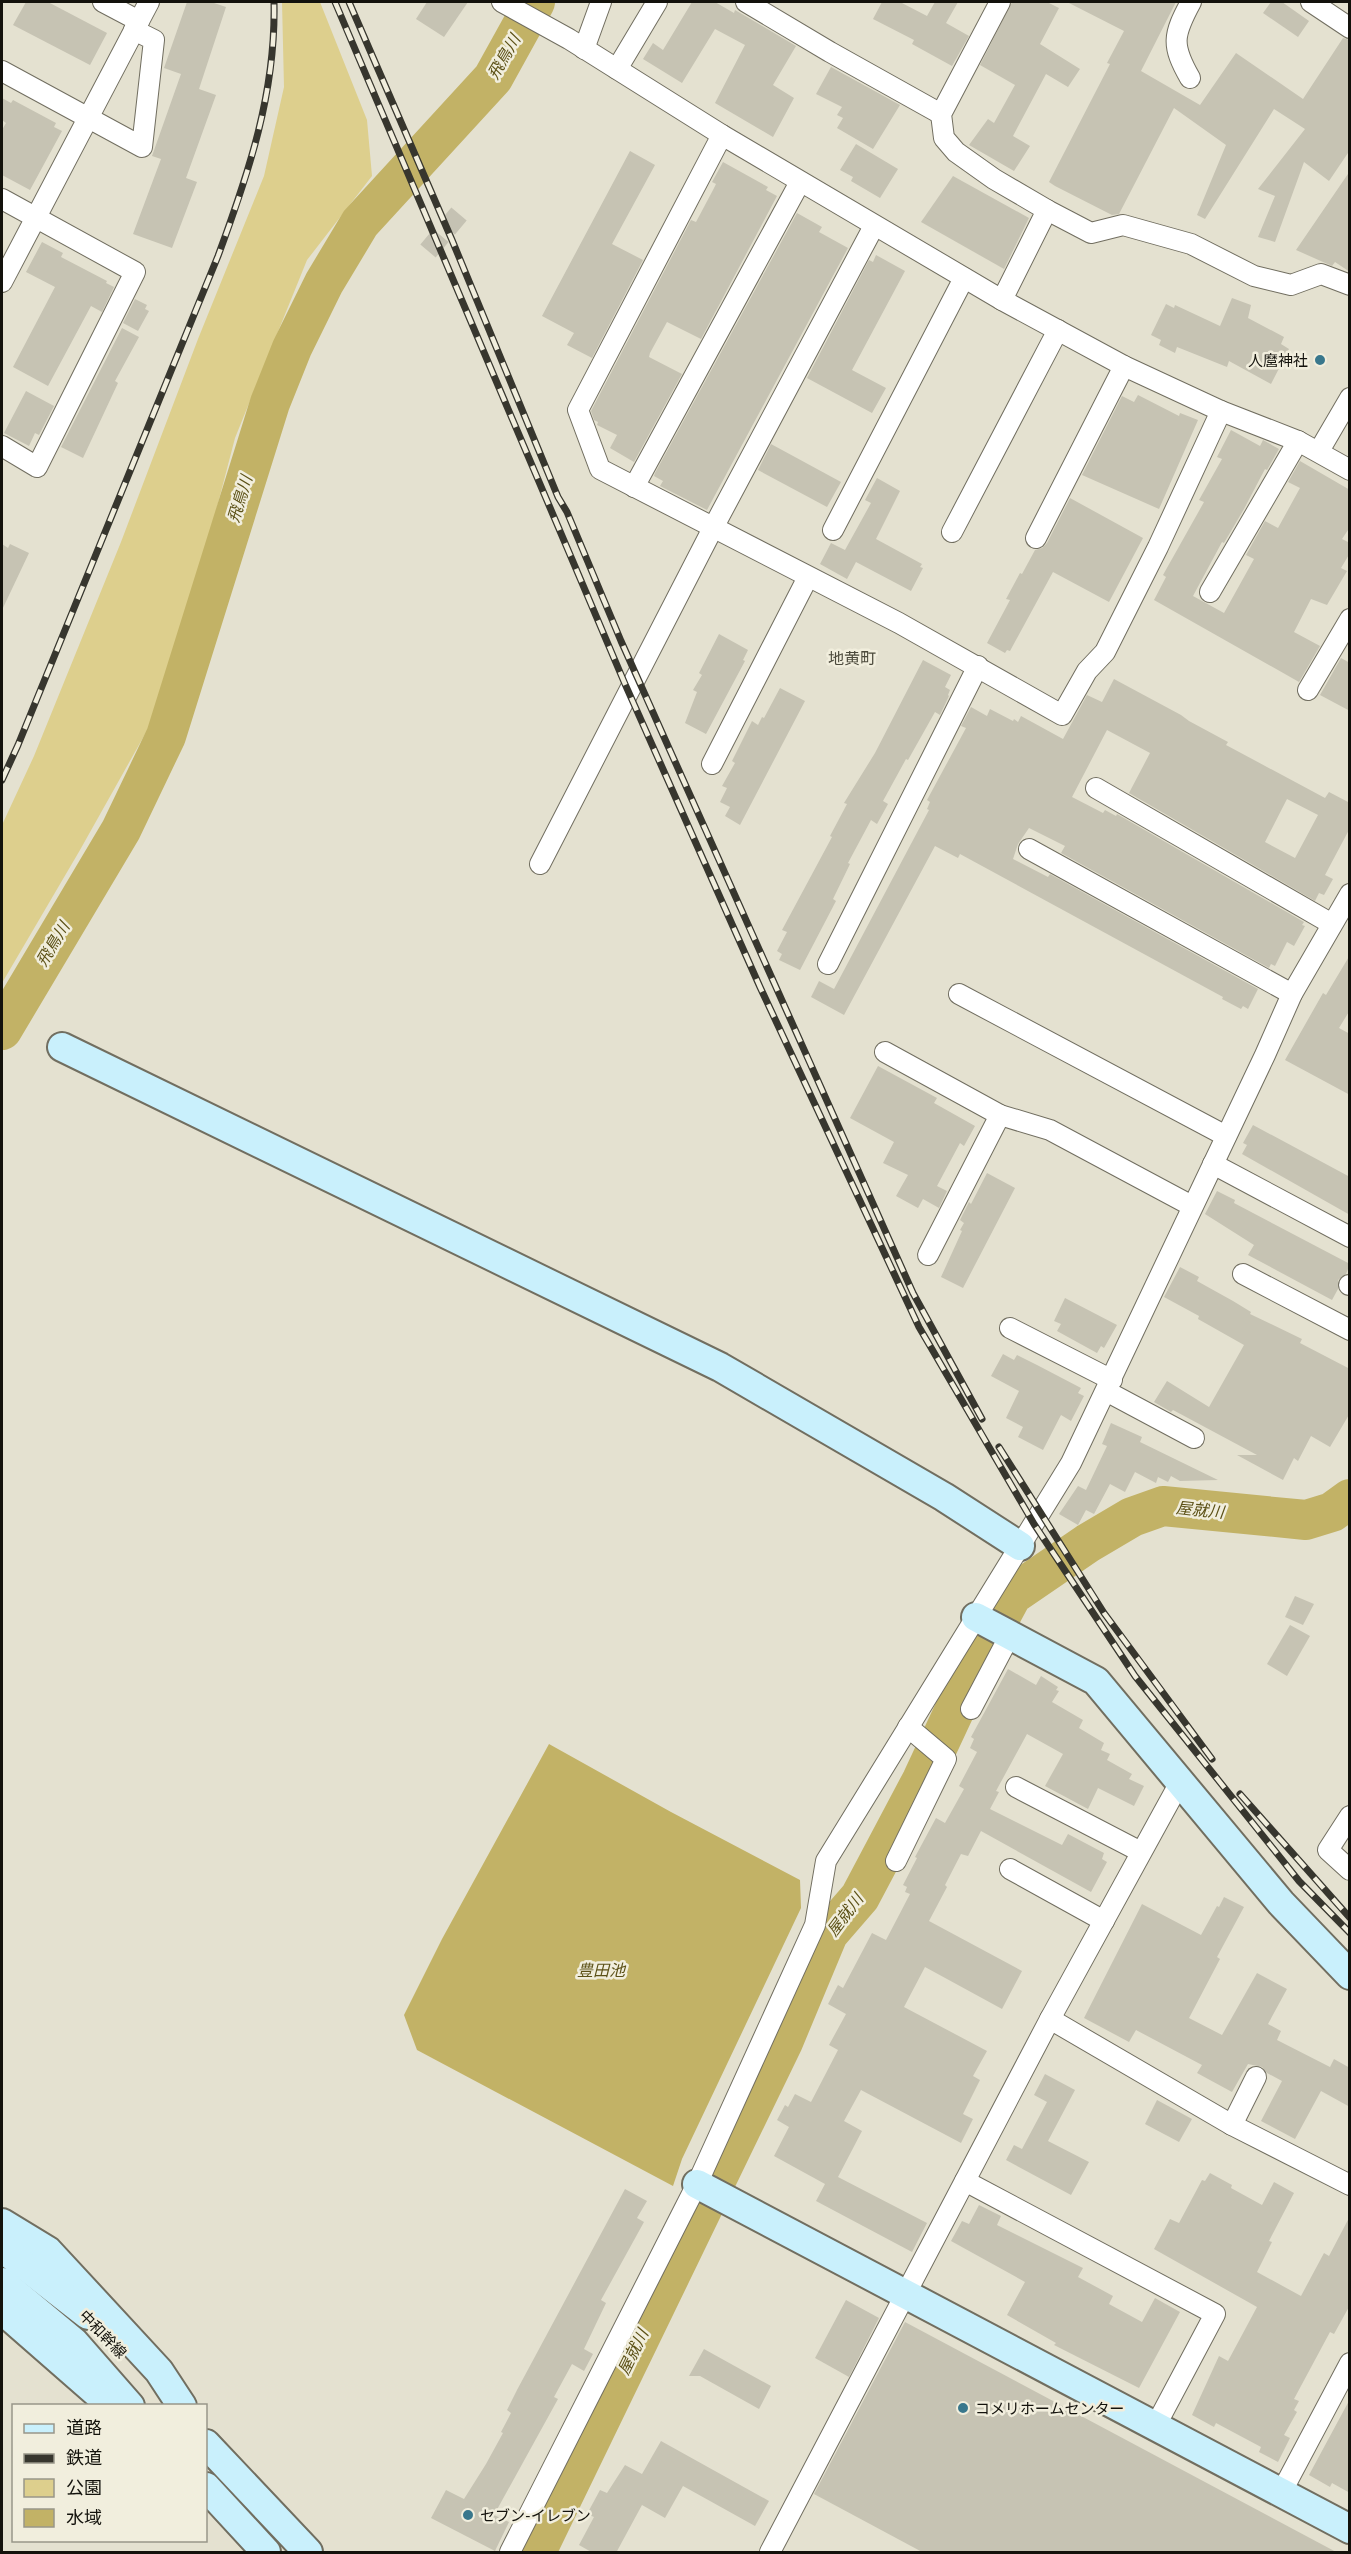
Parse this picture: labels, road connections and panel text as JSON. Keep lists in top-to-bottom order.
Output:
{
  "streets": {
    "street": ["中和幹線"]
  },
  "districts": ["地黄町"],
  "water": ["飛鳥川", "屋就川", "豊田池"],
  "places": ["人麿神社", "コメリホームセンター", "セブン-イレブン"],
  "legend": [
    "道路",
    "鉄道",
    "公園",
    "水域"
  ]
}
